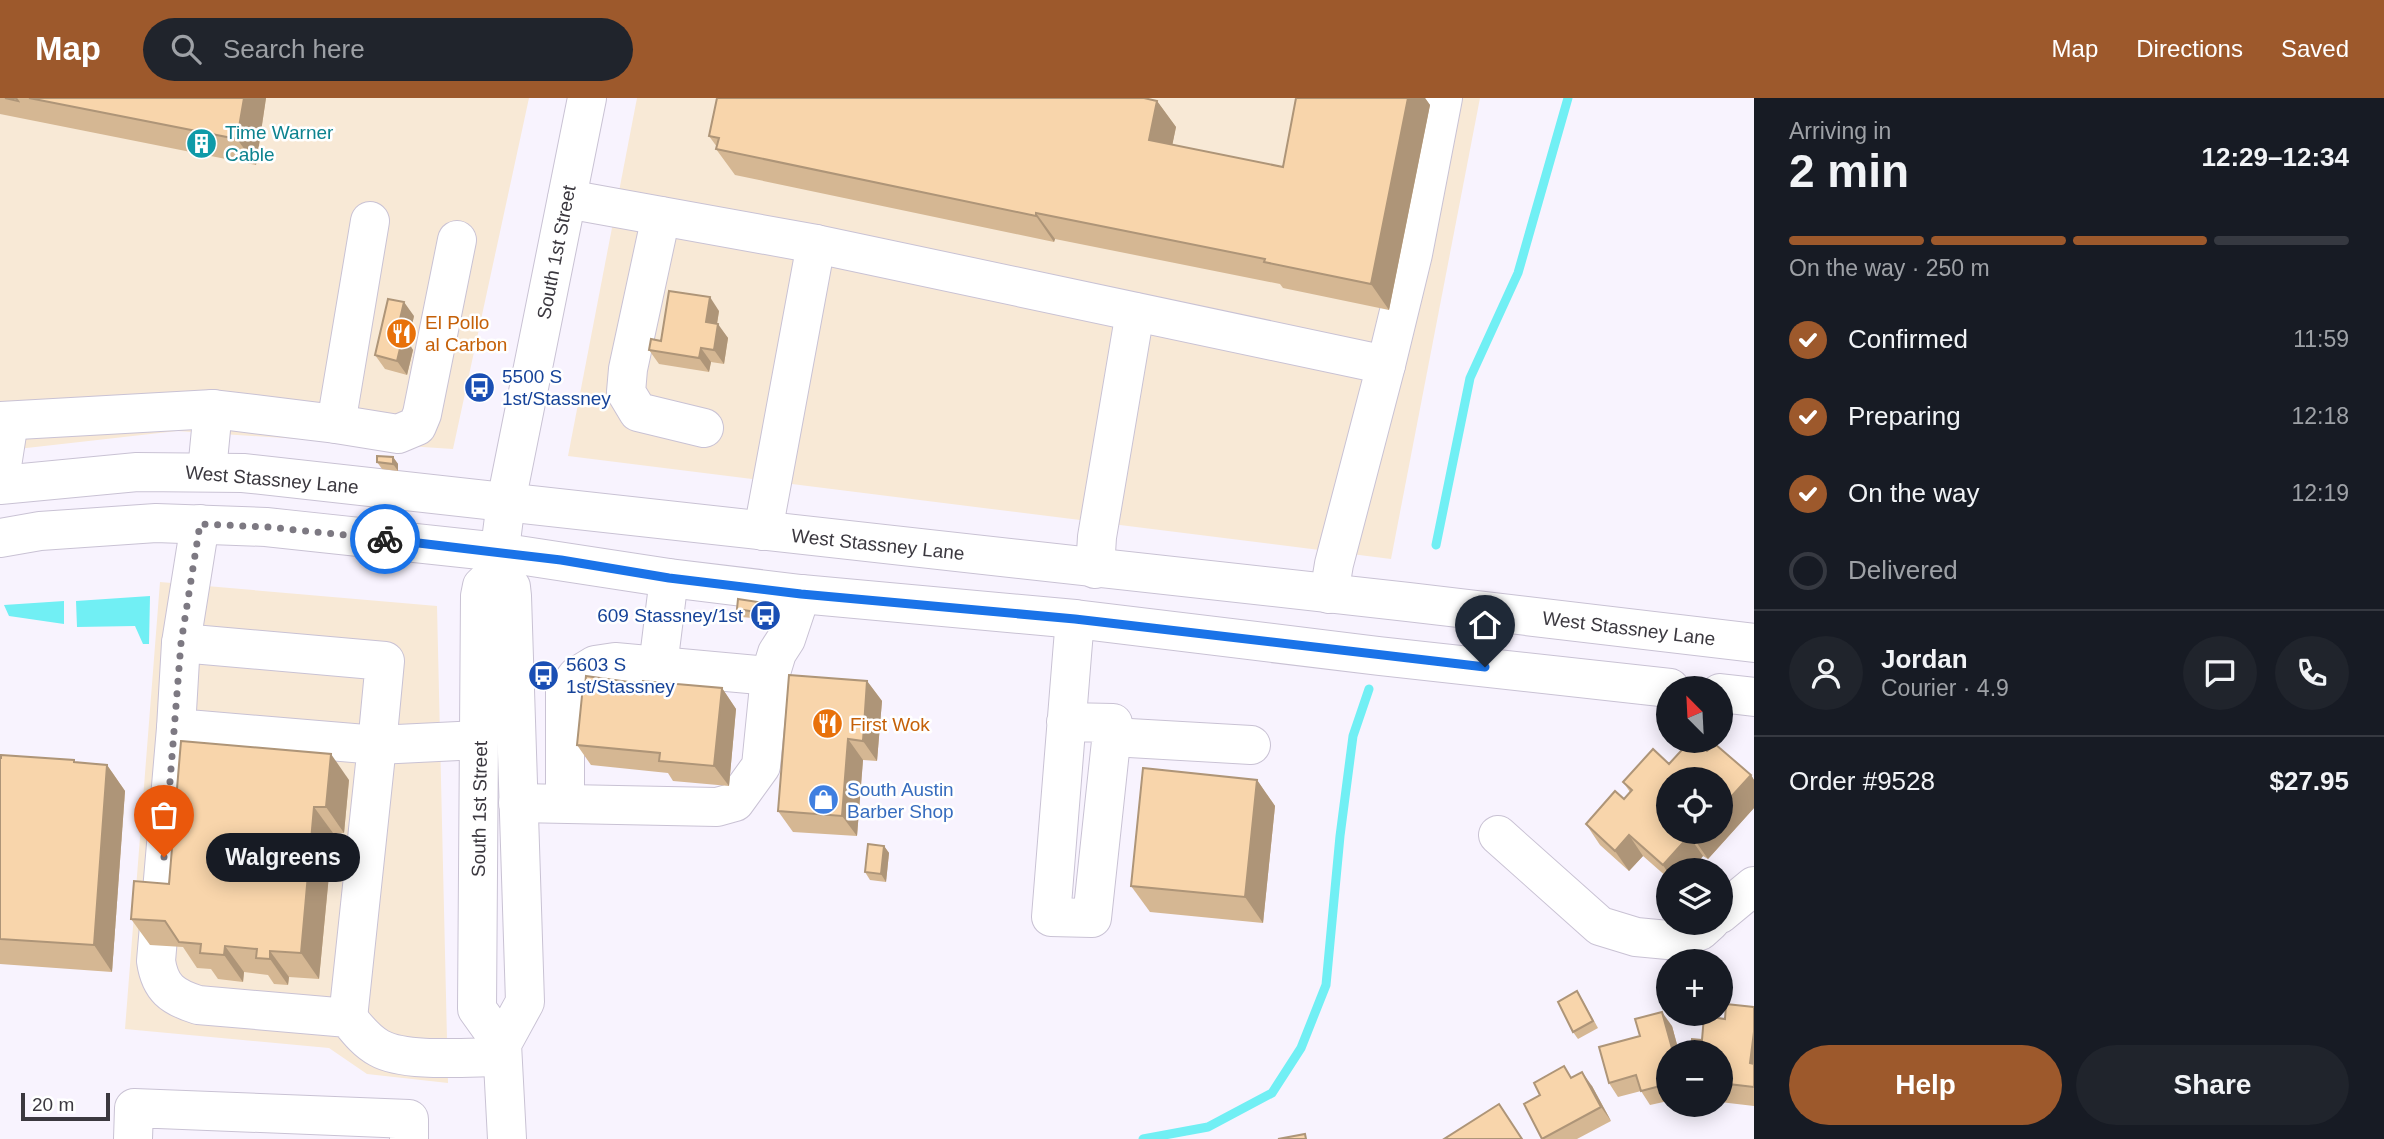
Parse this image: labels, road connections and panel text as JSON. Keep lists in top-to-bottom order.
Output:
{
  "streets": {
    "main road": ["South 1st Street", "West Stassney Lane"]
  },
  "crossings": [
    ["South 1st Street", "West Stassney Lane"]
  ],
  "places": {
    "building": ["Time Warner Cable"],
    "restaurant": ["El Pollo al Carbon", "First Wok"],
    "bus stop": ["5500 S 1st/Stassney", "609 Stassney/1st", "5603 S 1st/Stassney"],
    "shop": ["South Austin Barber Shop"],
    "other": ["Walgreens"]
  },
  "scale_bar": "20 m",
  "north": "top left",
  "page": {
    "header": "Map",
    "search": "Search here",
    "nav": ["Map", "Directions", "Saved"],
    "heading": ["2 min", "Arriving in", "12:29–12:34"],
    "panel": [
      "Jordan",
      "Courier · 4.9",
      "Order #9528",
      "$27.95"
    ],
    "bar": "On the way · 250 m",
    "list": [
      ["Confirmed", "11:59"],
      ["Preparing", "12:18"],
      ["On the way", "12:19"],
      "Delivered"
    ],
    "map_buttons": ["+", "−"],
    "bubble": "Walgreens",
    "buttons": ["Help", "Share"],
    "scale": "20 m"
  }
}
